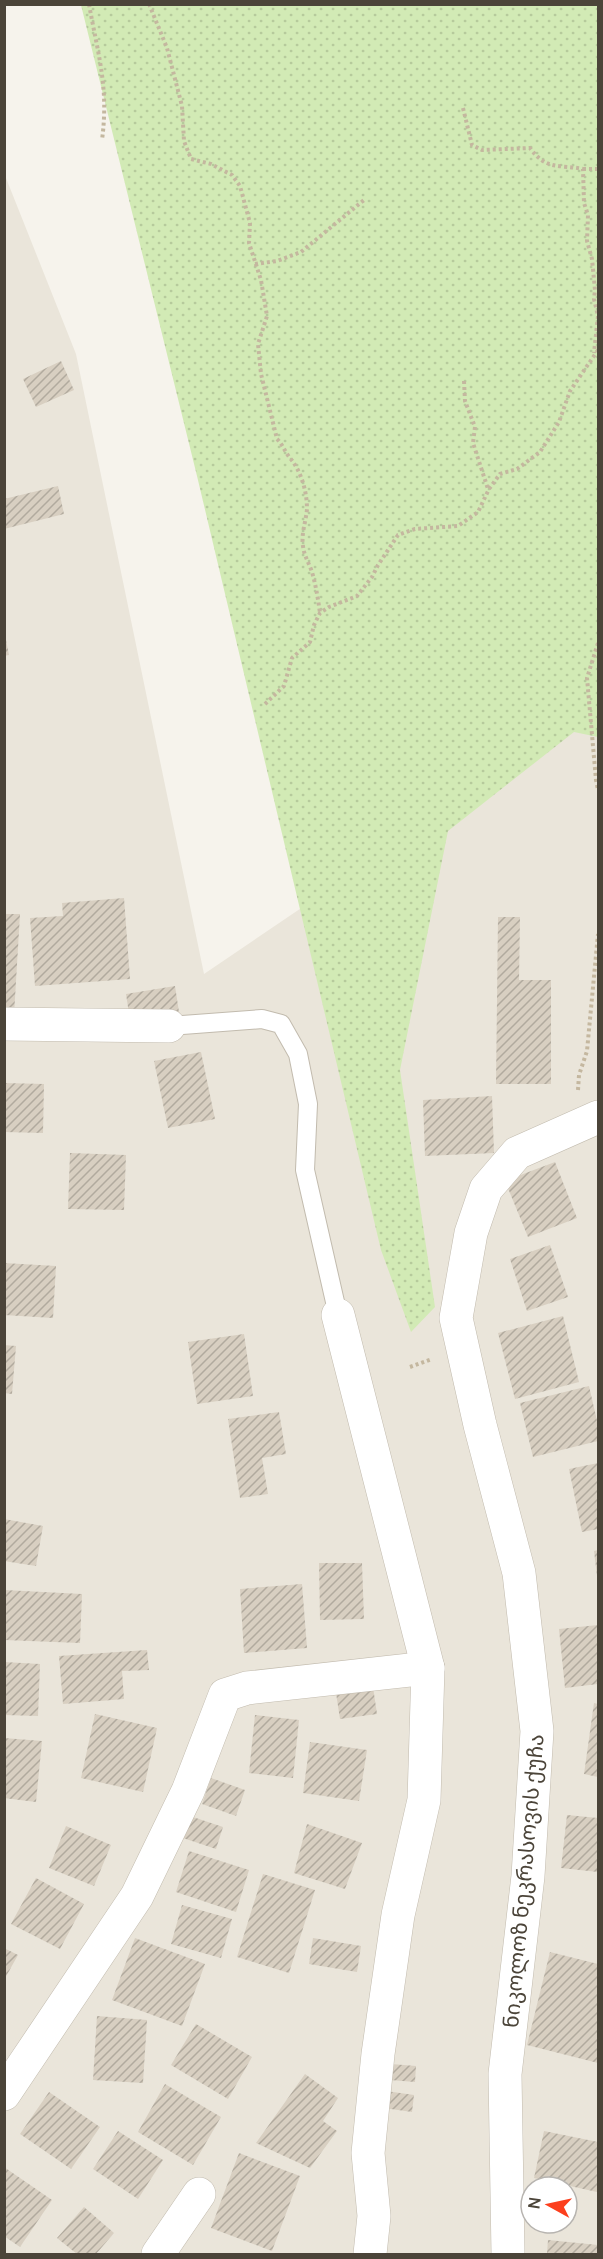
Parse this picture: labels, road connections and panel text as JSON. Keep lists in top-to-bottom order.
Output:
{
  "streets": {
    "street": ["ნიკოლოზ ნეკრასოვის ქუჩა"]
  },
  "north": "left"
}
